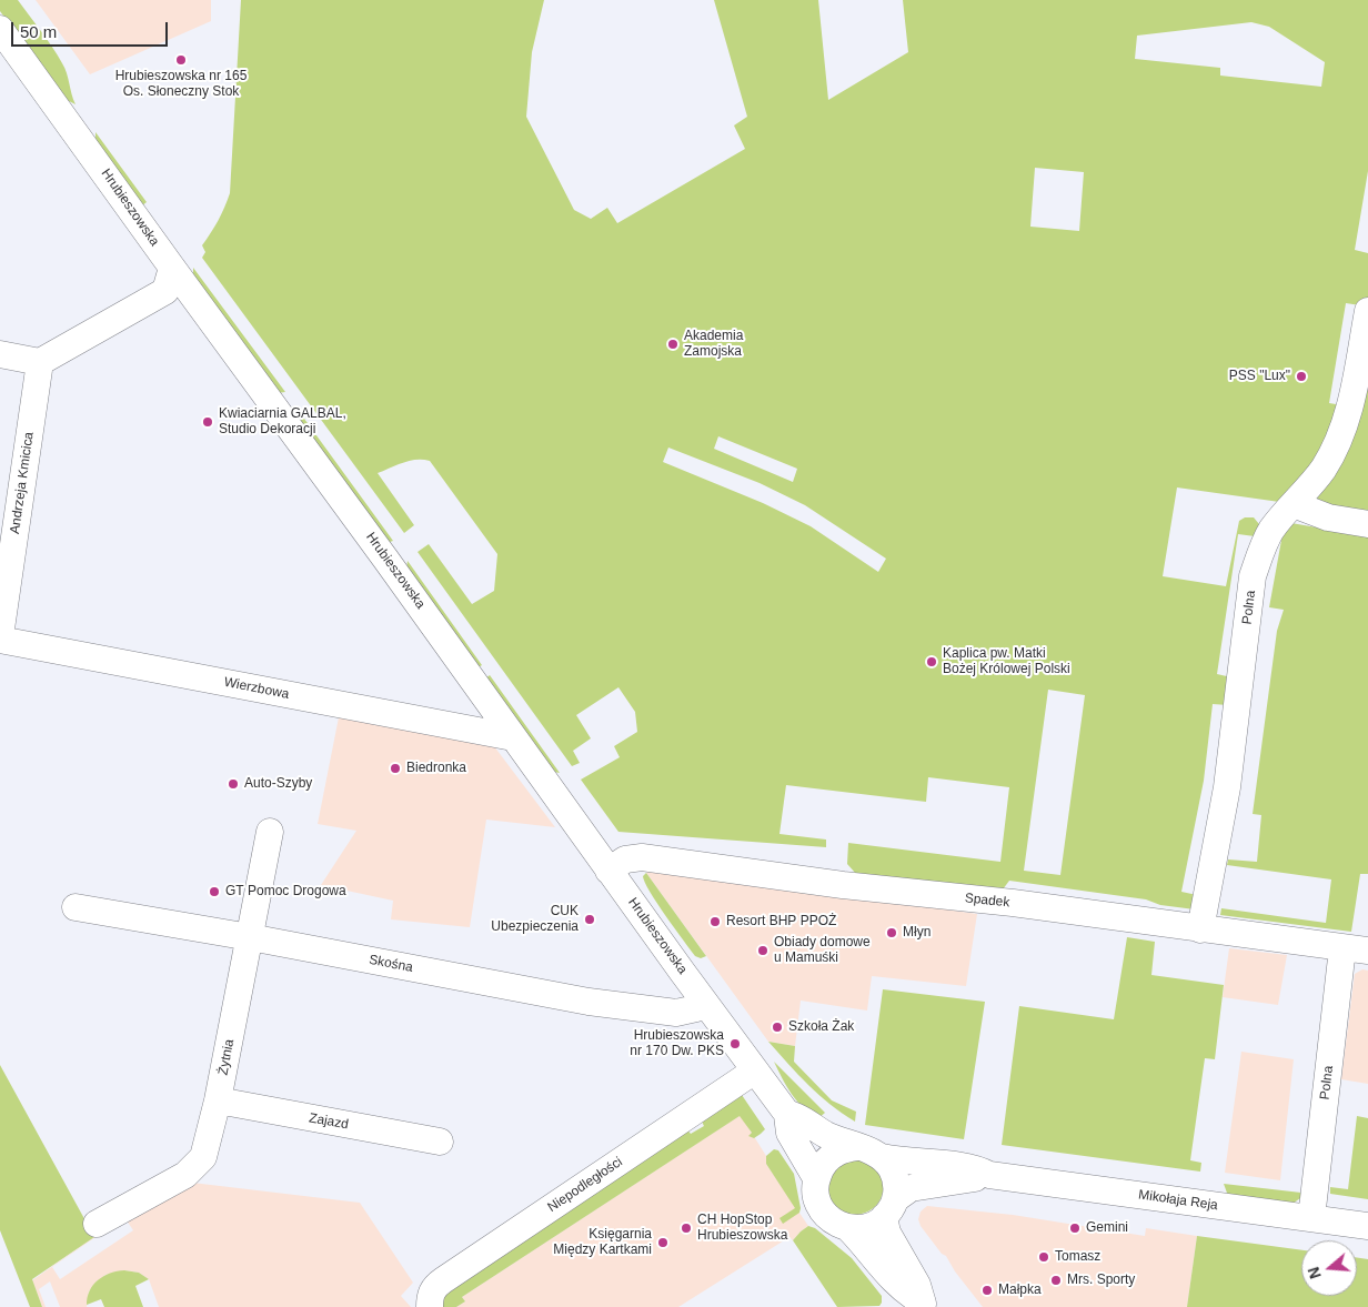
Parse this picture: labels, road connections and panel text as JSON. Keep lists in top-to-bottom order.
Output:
{
  "streets": {
    "street": [
      "Hrubieszowska",
      "Andrzeja Kmicica",
      "Polna",
      "Wierzbowa",
      "Spadek",
      "Skośna",
      "Żytnia",
      "Zajazd",
      "Niepodległości",
      "Mikołaja Reja"
    ]
  },
  "crossings": [
    ["Hrubieszowska", "Wierzbowa"],
    ["Hrubieszowska", "Spadek"],
    ["Hrubieszowska", "Skośna"],
    ["Hrubieszowska", "Niepodległości"],
    ["Hrubieszowska", "Mikołaja Reja"],
    ["Andrzeja Kmicica", "Wierzbowa"],
    ["Polna", "Spadek"],
    ["Polna", "Mikołaja Reja"],
    ["Skośna", "Żytnia"],
    ["Żytnia", "Zajazd"]
  ],
  "places": [
    "Hrubieszowska nr 165 Os. Słoneczny Stok",
    "Akademia Zamojska",
    "PSS \"Lux\"",
    "Kwiaciarnia GALBAL, Studio Dekoracji",
    "Kaplica pw. Matki Bożej Królowej Polski",
    "Biedronka",
    "Auto-Szyby",
    "GT Pomoc Drogowa",
    "CUK Ubezpieczenia",
    "Resort BHP PPOŻ",
    "Młyn",
    "Obiady domowe u Mamuśki",
    "Szkoła Żak",
    "Hrubieszowska nr 170 Dw. PKS",
    "CH HopStop Hrubieszowska",
    "Gemini",
    "Księgarnia Między Kartkami",
    "Tomasz",
    "Mrs. Sporty",
    "Małpka"
  ],
  "scale_bar": "50 m",
  "north": "left"
}
